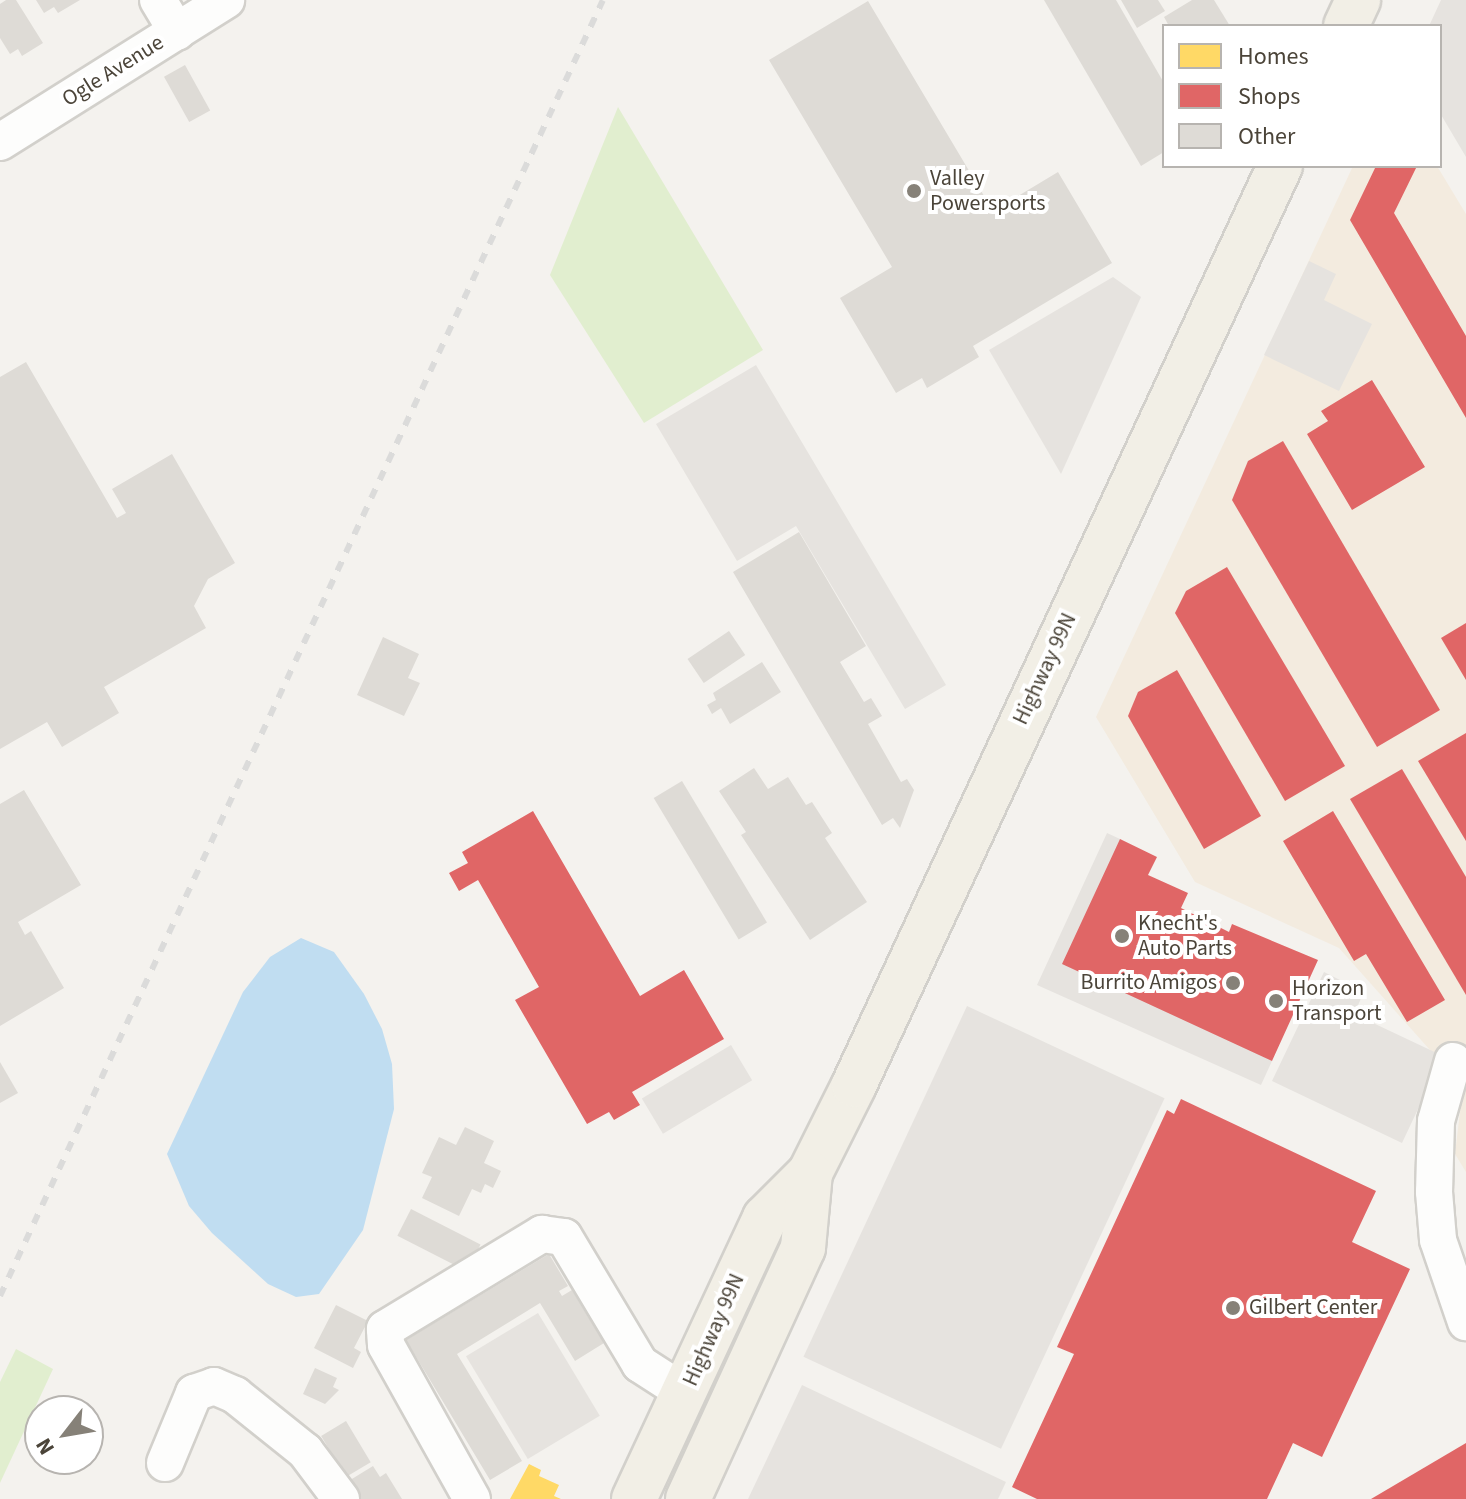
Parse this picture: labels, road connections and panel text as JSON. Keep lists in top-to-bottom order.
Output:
{
  "streets": {
    "main road": ["Highway 99N"],
    "street": ["Ogle Avenue"]
  },
  "places": [
    "Valley Powersports",
    "Knecht's Auto Parts",
    "Burrito Amigos",
    "Horizon Transport",
    "Gilbert Center"
  ],
  "legend": ["Homes", "Shops", "Other"],
  "north": "bottom left"
}
